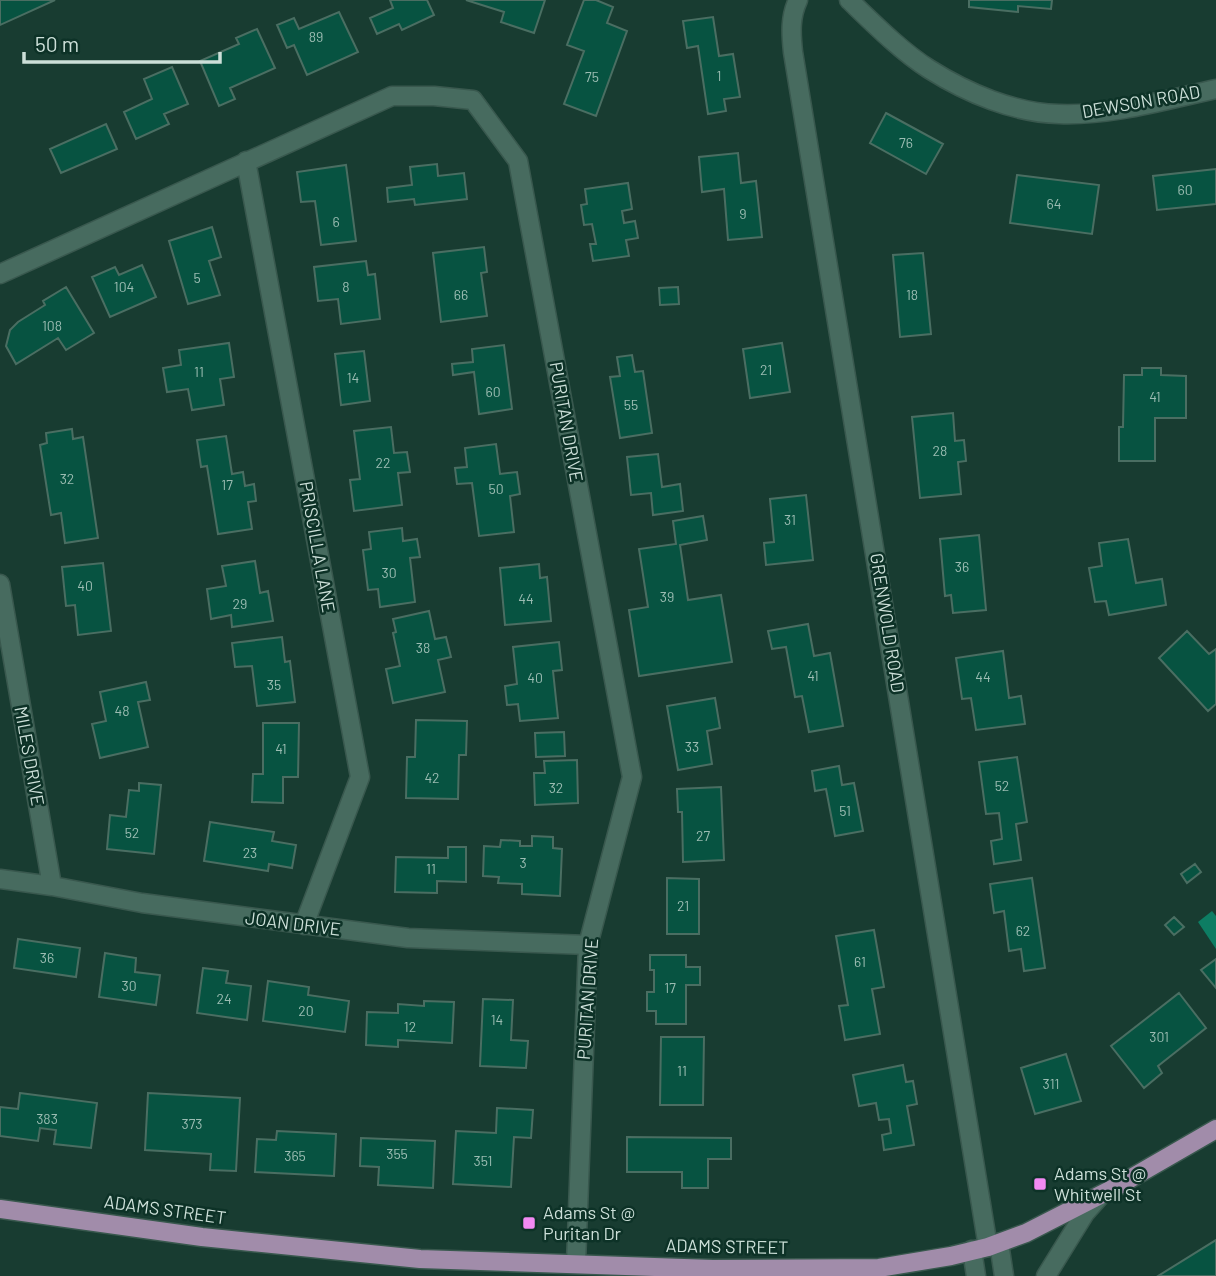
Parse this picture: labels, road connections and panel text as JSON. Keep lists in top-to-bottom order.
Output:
{
  "streets": {
    "main road": ["ADAMS STREET"],
    "street": [
      "DEWSON ROAD",
      "PURITAN DRIVE",
      "PRISCILLA LANE",
      "GRENWOLD ROAD",
      "MILES DRIVE",
      "JOAN DRIVE"
    ]
  },
  "crossings": [
    ["PURITAN DRIVE", "PRISCILLA LANE"],
    ["PURITAN DRIVE", "JOAN DRIVE"],
    ["PURITAN DRIVE", "ADAMS STREET"],
    ["PRISCILLA LANE", "JOAN DRIVE"],
    ["GRENWOLD ROAD", "ADAMS STREET"],
    ["MILES DRIVE", "JOAN DRIVE"]
  ],
  "places": {
    "transit": ["Adams St @ Whitwell St", "Adams St @ Puritan Dr"]
  },
  "house_numbers": [
    "89",
    "1",
    "75",
    "76",
    "60",
    "64",
    "9",
    "6",
    "5",
    "104",
    "8",
    "66",
    "18",
    "108",
    "21",
    "11",
    "14",
    "60",
    "41",
    "55",
    "28",
    "22",
    "32",
    "17",
    "50",
    "31",
    "36",
    "30",
    "40",
    "39",
    "44",
    "29",
    "38",
    "41",
    "44",
    "40",
    "35",
    "48",
    "33",
    "41",
    "42",
    "52",
    "32",
    "51",
    "52",
    "27",
    "23",
    "3",
    "11",
    "21",
    "62",
    "36",
    "61",
    "30",
    "17",
    "24",
    "20",
    "14",
    "12",
    "301",
    "11",
    "311",
    "383",
    "373",
    "355",
    "365",
    "351"
  ],
  "scale_bar": "50 m"
}
